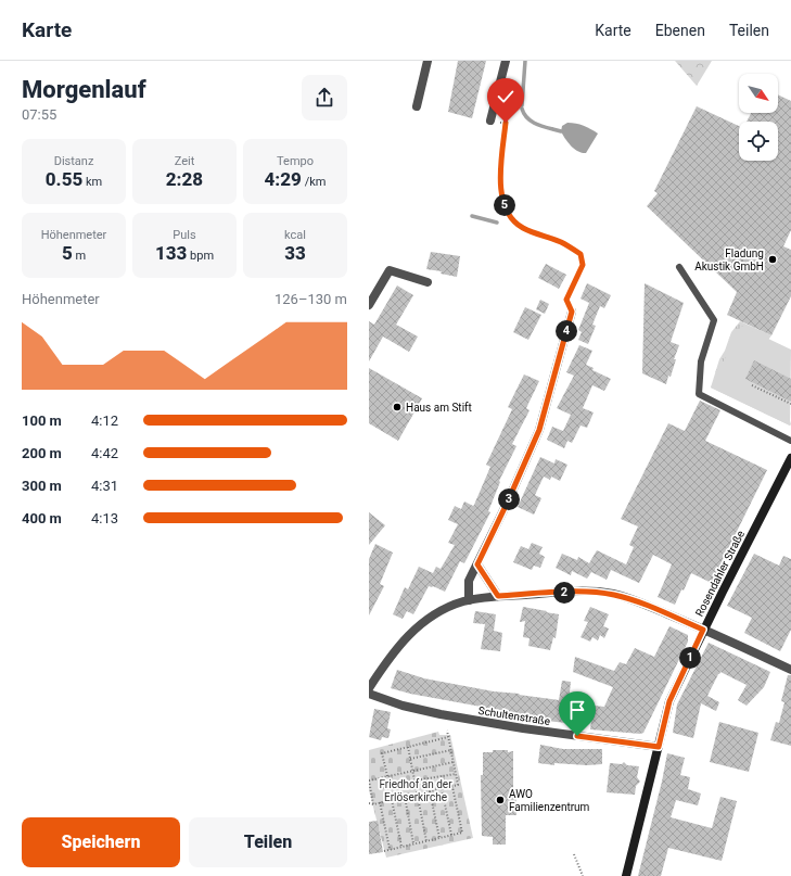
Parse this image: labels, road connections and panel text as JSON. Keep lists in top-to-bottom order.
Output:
{
  "streets": {
    "main road": ["Rosendahler Straße"],
    "street": ["Schultenstraße"]
  },
  "crossings": [
    ["Rosendahler Straße", "Schultenstraße"]
  ],
  "parks": ["Friedhof an der Erlöserkirche"],
  "places": ["Fladung Akustik GmbH", "Haus am Stift", "AWO Familienzentrum"],
  "north": "bottom right",
  "page": {
    "header": "Karte",
    "nav": ["Karte", "Ebenen", "Teilen"],
    "heading": ["Morgenlauf", "07:55"],
    "stats": [
      ["Distanz", "0.55 km"],
      ["Zeit", "2:28"],
      ["Tempo", "4:29 /km"],
      ["Höhenmeter", "5 m"],
      ["Puls", "133 bpm"],
      ["kcal", "33"]
    ],
    "pins": [
      "5",
      "4",
      "3",
      "2",
      "1"
    ],
    "chart": ["Höhenmeter", "126–130 m"],
    "list": [
      {
        "name": "100 m",
        "note": "4:12"
      },
      {
        "name": "200 m",
        "note": "4:42"
      },
      {
        "name": "300 m",
        "note": "4:31"
      },
      {
        "name": "400 m",
        "note": "4:13"
      }
    ],
    "buttons": ["Speichern", "Teilen"]
  }
}
